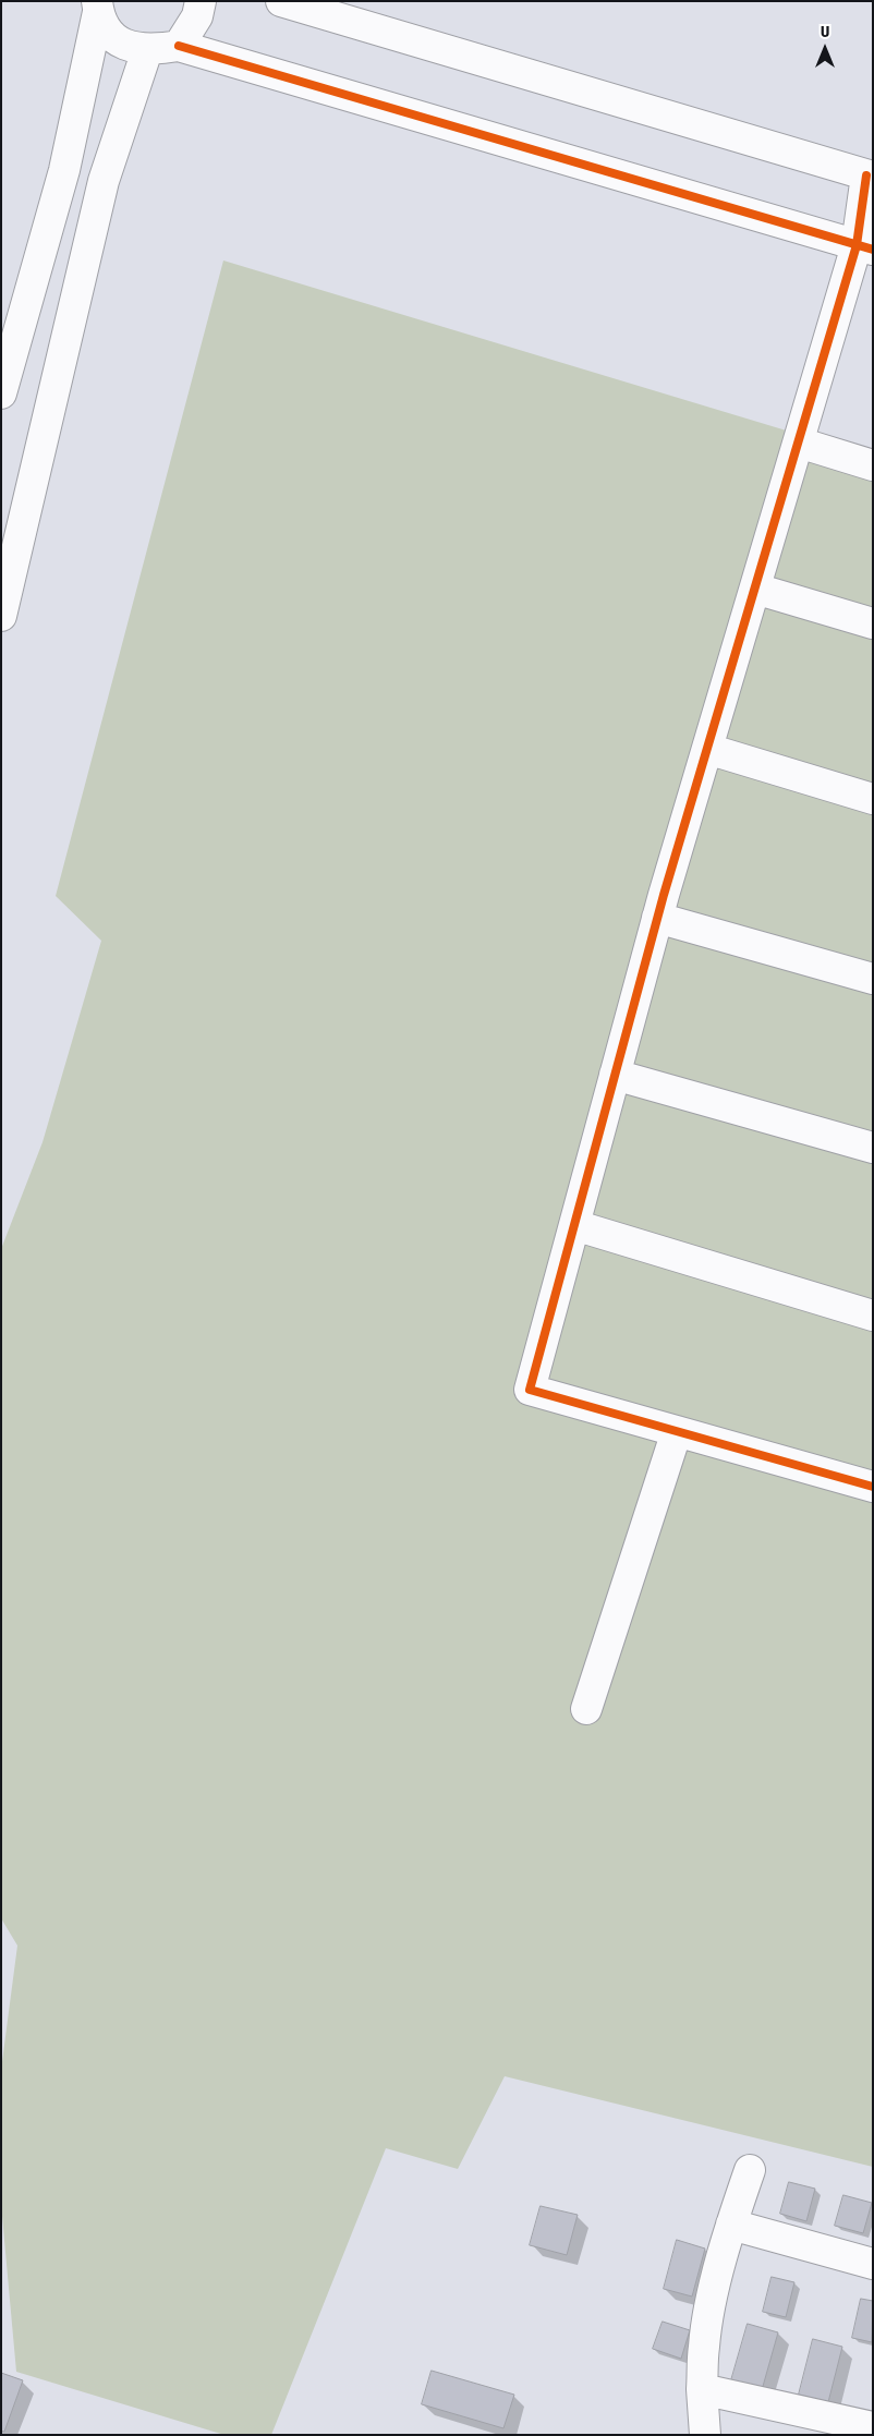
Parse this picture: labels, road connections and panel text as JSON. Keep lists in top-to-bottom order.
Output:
{
  "north": "top"
}
